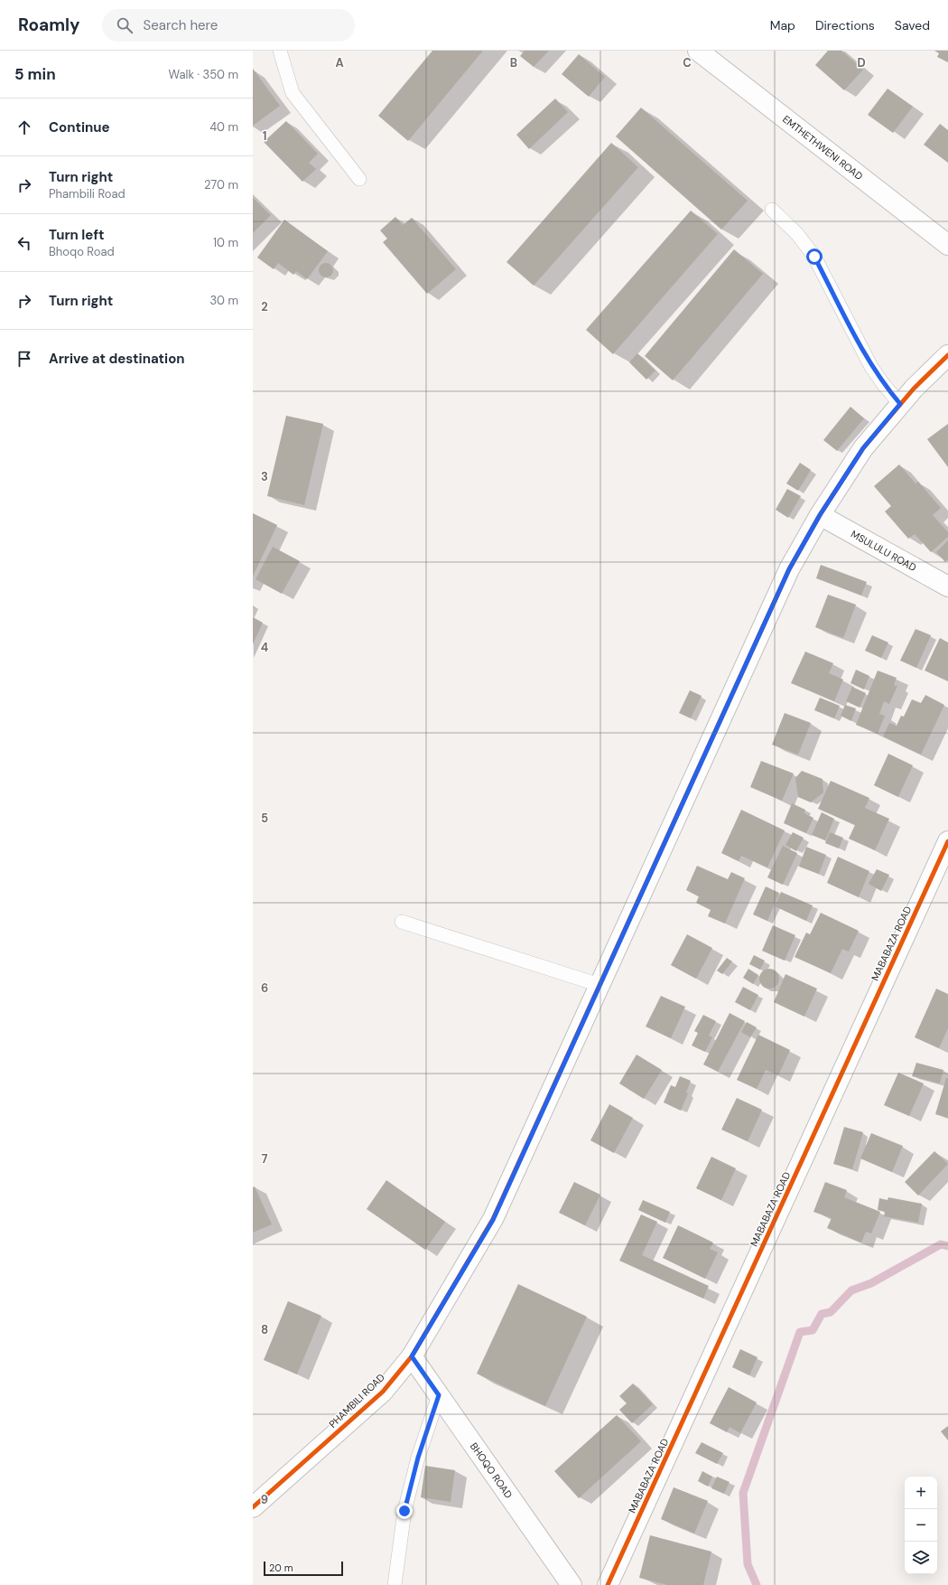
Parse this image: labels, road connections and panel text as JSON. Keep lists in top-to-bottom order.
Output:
{
  "streets": {
    "street": [
      "EMTHETHWENI ROAD",
      "MSULULU ROAD",
      "MABABAZA ROAD",
      "PHAMBILI ROAD",
      "BHOQO ROAD"
    ]
  },
  "crossings": [
    ["MSULULU ROAD", "PHAMBILI ROAD"],
    ["PHAMBILI ROAD", "BHOQO ROAD"]
  ],
  "scale_bar": "20 m",
  "page": {
    "header": "Roamly",
    "search": "Search here",
    "nav": ["Map", "Directions", "Saved"],
    "heading": ["5 min", "Walk · 350 m"],
    "list": [
      ["Continue", "40 m"],
      ["Turn right", "Phambili Road", "270 m"],
      ["Turn left", "Bhoqo Road", "10 m"],
      ["Turn right", "30 m"],
      "Arrive at destination"
    ],
    "map_buttons": ["+", "−"],
    "scale": "20 m"
  },
  "grid": {
    "columns": [
      "A",
      "B",
      "C",
      "D"
    ],
    "rows": [
      "1",
      "2",
      "3",
      "4",
      "5",
      "6",
      "7",
      "8",
      "9"
    ]
  }
}
